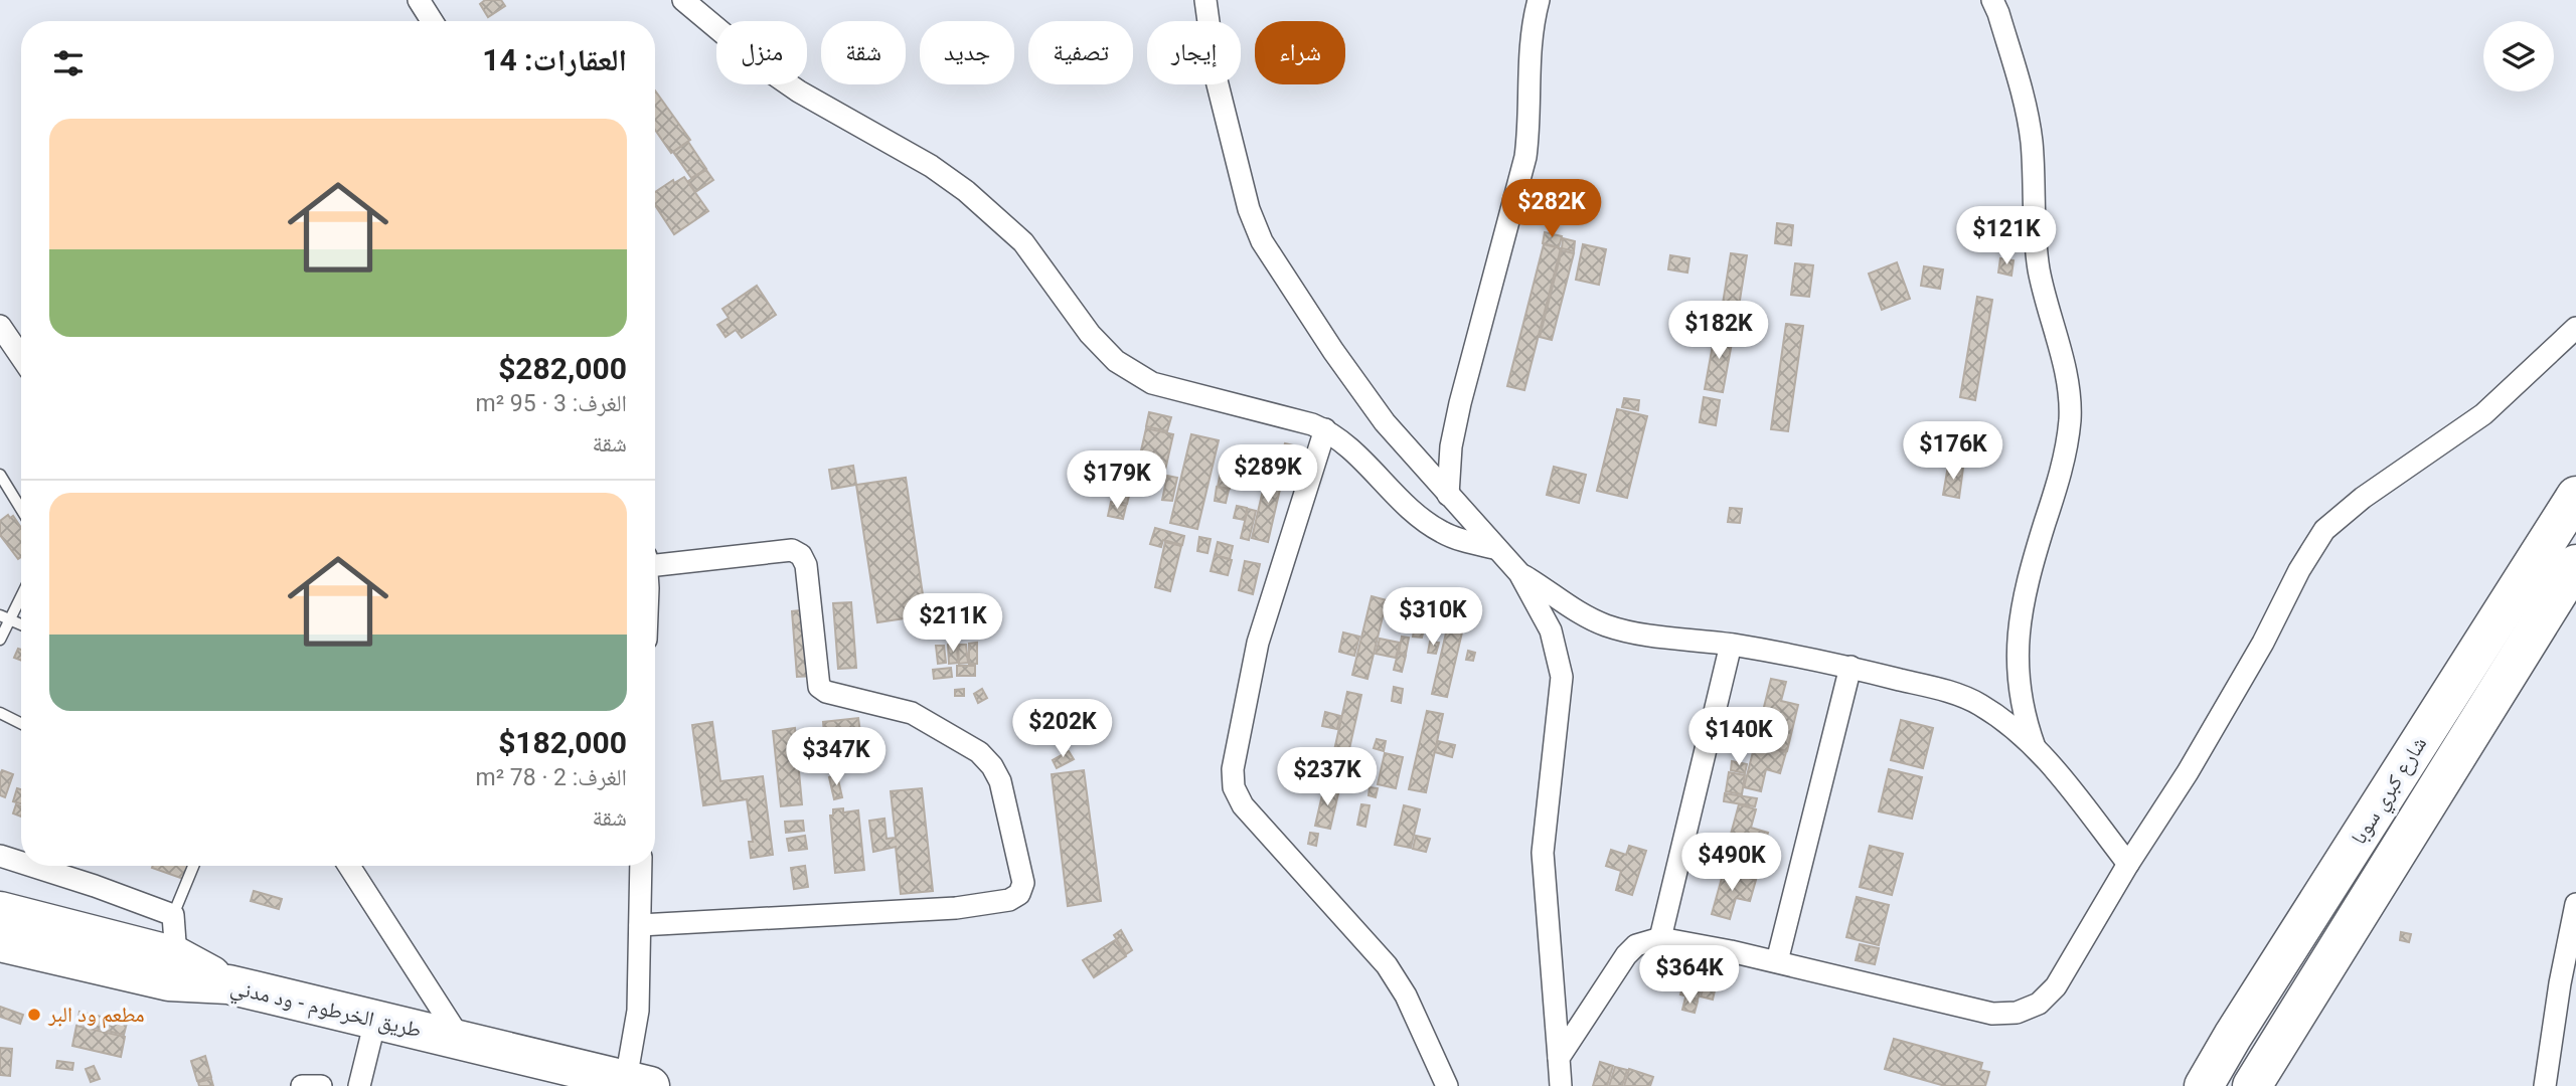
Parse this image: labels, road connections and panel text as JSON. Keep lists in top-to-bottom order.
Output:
{
  "streets": {
    "highway": ["شارع كبري سوبا", "طريق الخرطوم - ود مدني"]
  },
  "places": ["مطعم ود البر"],
  "page": {
    "chip": [
      "شراء",
      "إيجار",
      "تصفية",
      "جديد",
      "شقة",
      "منزل"
    ],
    "heading": "العقارات: 14",
    "list": [
      {
        "name": "$282,000",
        "note": "الغرف: 3 · 95 m² · شقة"
      },
      {
        "name": "$182,000",
        "note": "الغرف: 2 · 78 m² · شقة"
      }
    ],
    "price": [
      "$282K",
      "$121K",
      "$182K",
      "$176K",
      "$289K",
      "$179K",
      "$310K",
      "$211K",
      "$202K",
      "$140K",
      "$347K",
      "$237K",
      "$490K",
      "$364K"
    ]
  }
}
